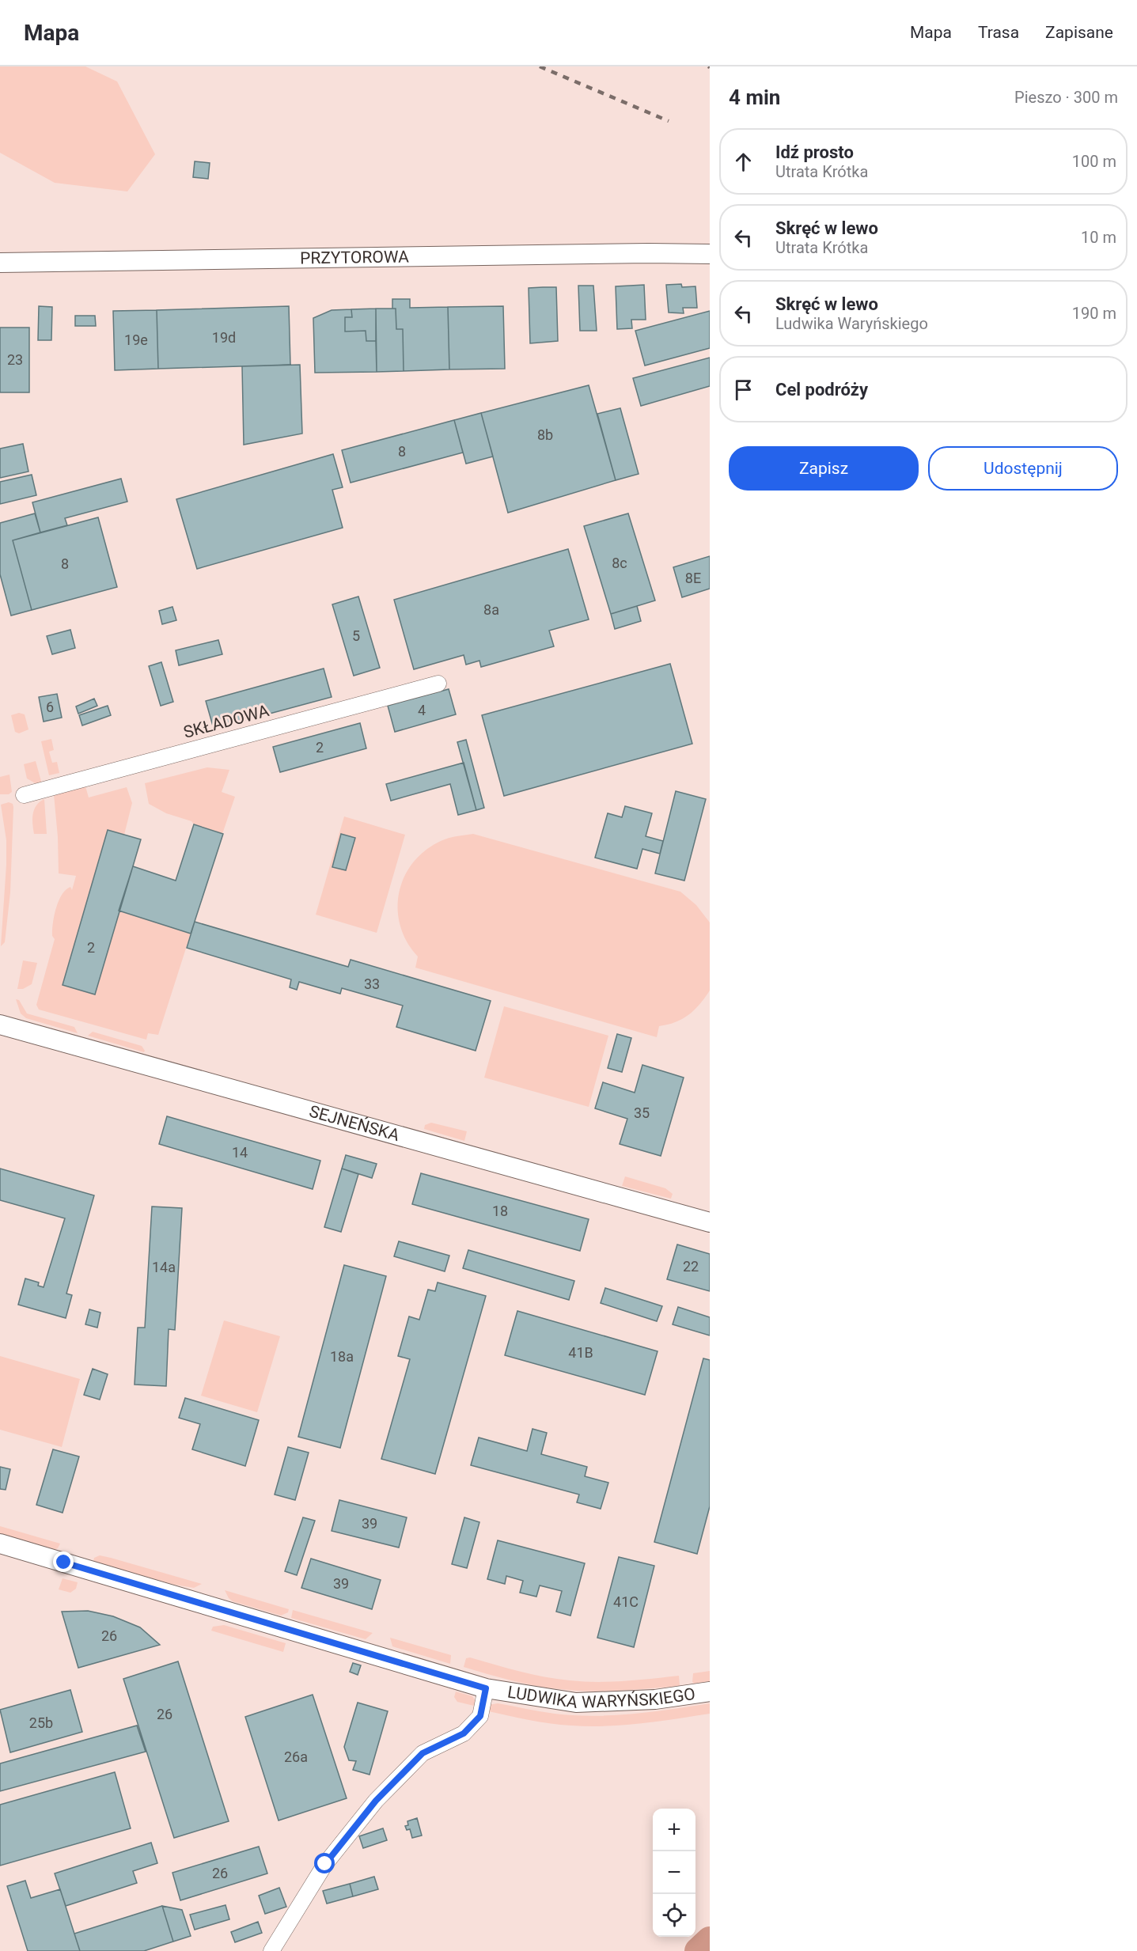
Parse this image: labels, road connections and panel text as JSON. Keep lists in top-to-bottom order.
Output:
{
  "streets": {
    "street": [
      "PRZYTOROWA",
      "SKŁADOWA",
      "SEJNEŃSKA",
      "LUDWIKA WARYŃSKIEGO"
    ]
  },
  "house_numbers": [
    "19d",
    "19e",
    "23",
    "8b",
    "8",
    "8c",
    "8",
    "8E",
    "8a",
    "5",
    "6",
    "4",
    "2",
    "2",
    "33",
    "35",
    "14",
    "18",
    "22",
    "14a",
    "41B",
    "18a",
    "39",
    "39",
    "41C",
    "26",
    "26",
    "25b",
    "26a",
    "26"
  ],
  "page": {
    "header": "Mapa",
    "nav": ["Mapa", "Trasa", "Zapisane"],
    "heading": ["4 min", "Pieszo · 300 m"],
    "list": [
      ["Idź prosto", "Utrata Krótka", "100 m"],
      ["Skręć w lewo", "Utrata Krótka", "10 m"],
      ["Skręć w lewo", "Ludwika Waryńskiego", "190 m"],
      "Cel podróży"
    ],
    "buttons": ["Zapisz", "Udostępnij"],
    "map_buttons": ["+", "−"]
  }
}
